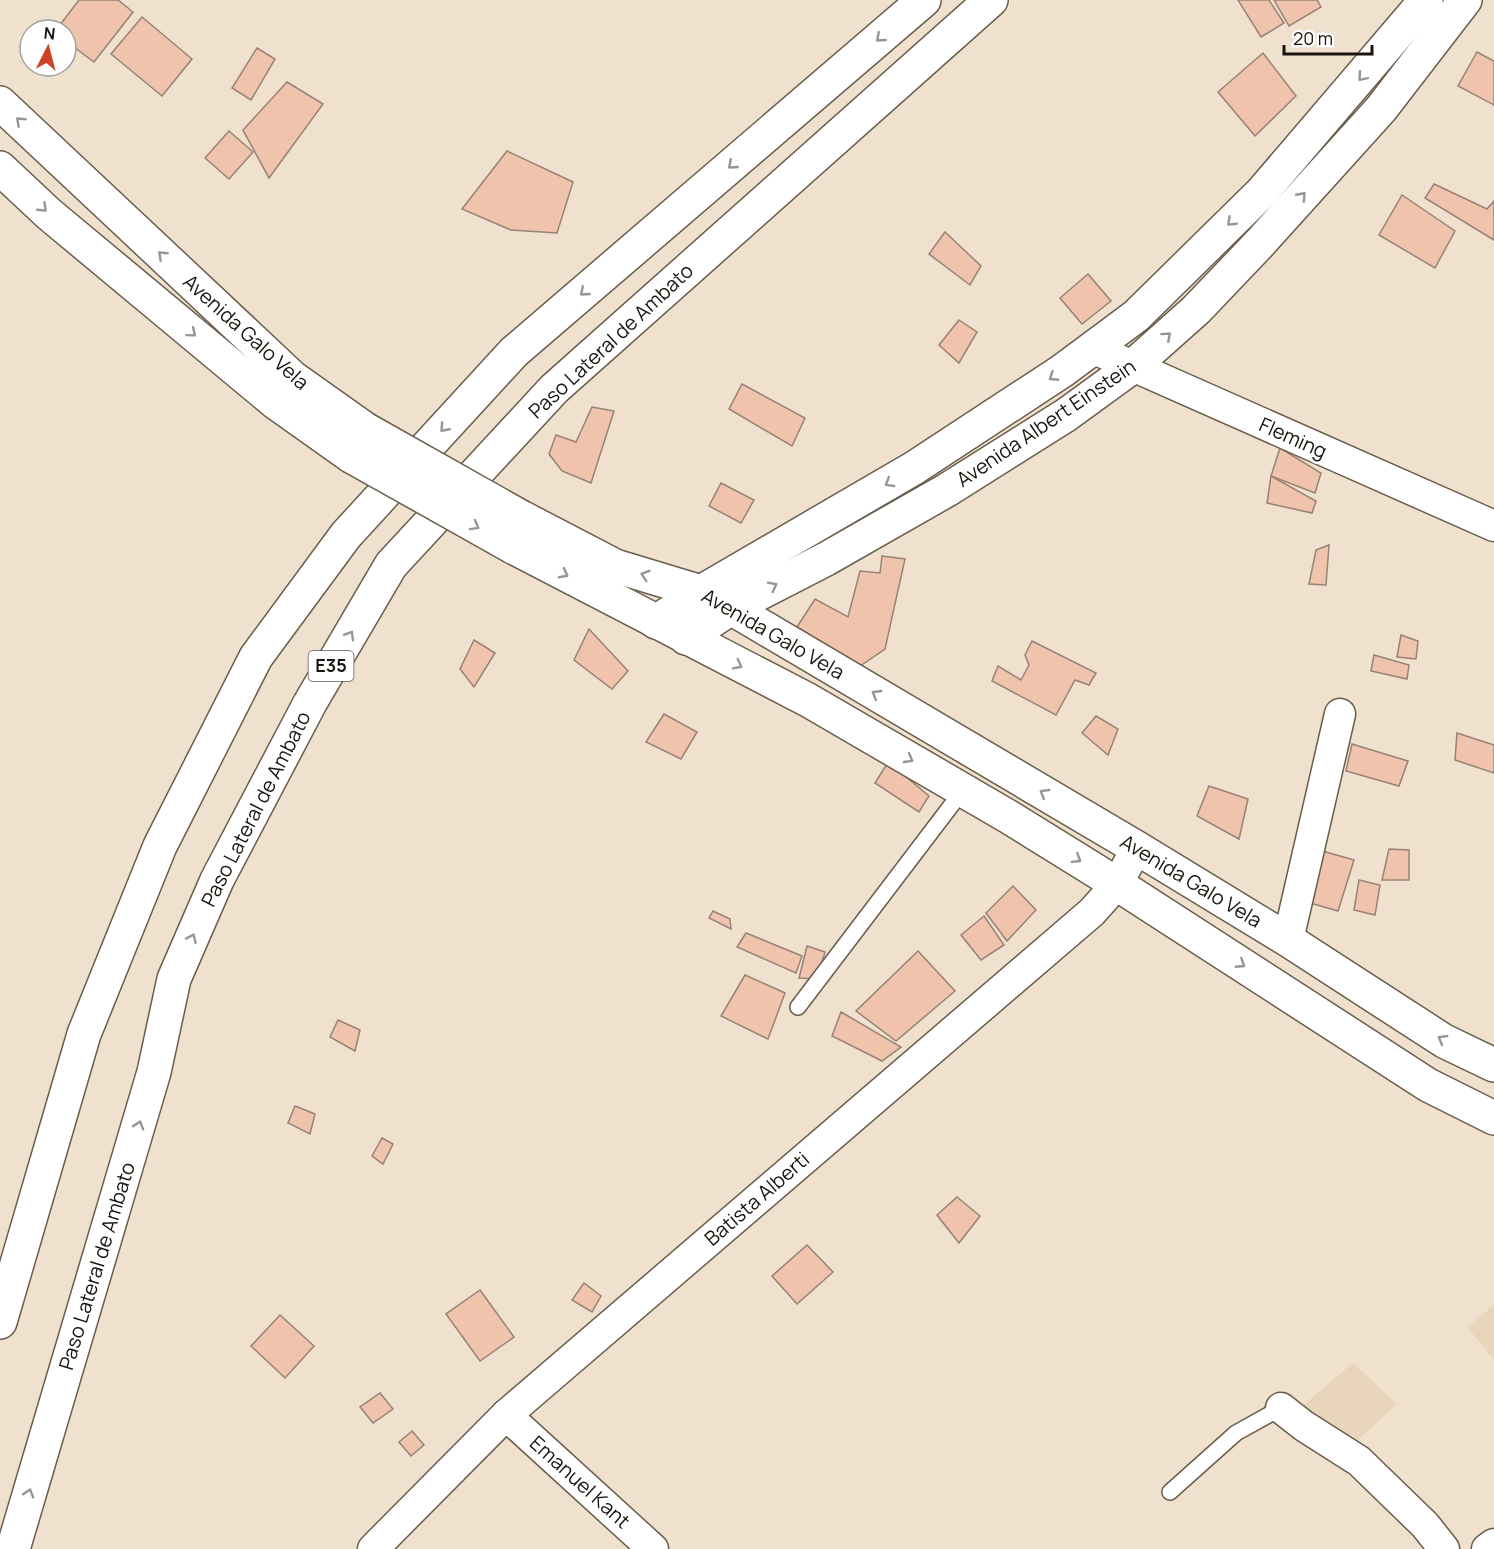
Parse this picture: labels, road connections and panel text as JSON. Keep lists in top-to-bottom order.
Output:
{
  "streets": {
    "main road": [
      "Avenida Galo Vela",
      "Paso Lateral de Ambato",
      "Avenida Albert Einstein",
      "E35"
    ],
    "street": ["Fleming", "Batista Alberti", "Emanuel Kant"]
  },
  "crossings": [
    ["Avenida Galo Vela", "Avenida Albert Einstein"],
    ["Avenida Galo Vela", "Batista Alberti"],
    ["Avenida Albert Einstein", "Fleming"],
    ["Batista Alberti", "Emanuel Kant"]
  ],
  "scale_bar": "20 m",
  "north": "top"
}
